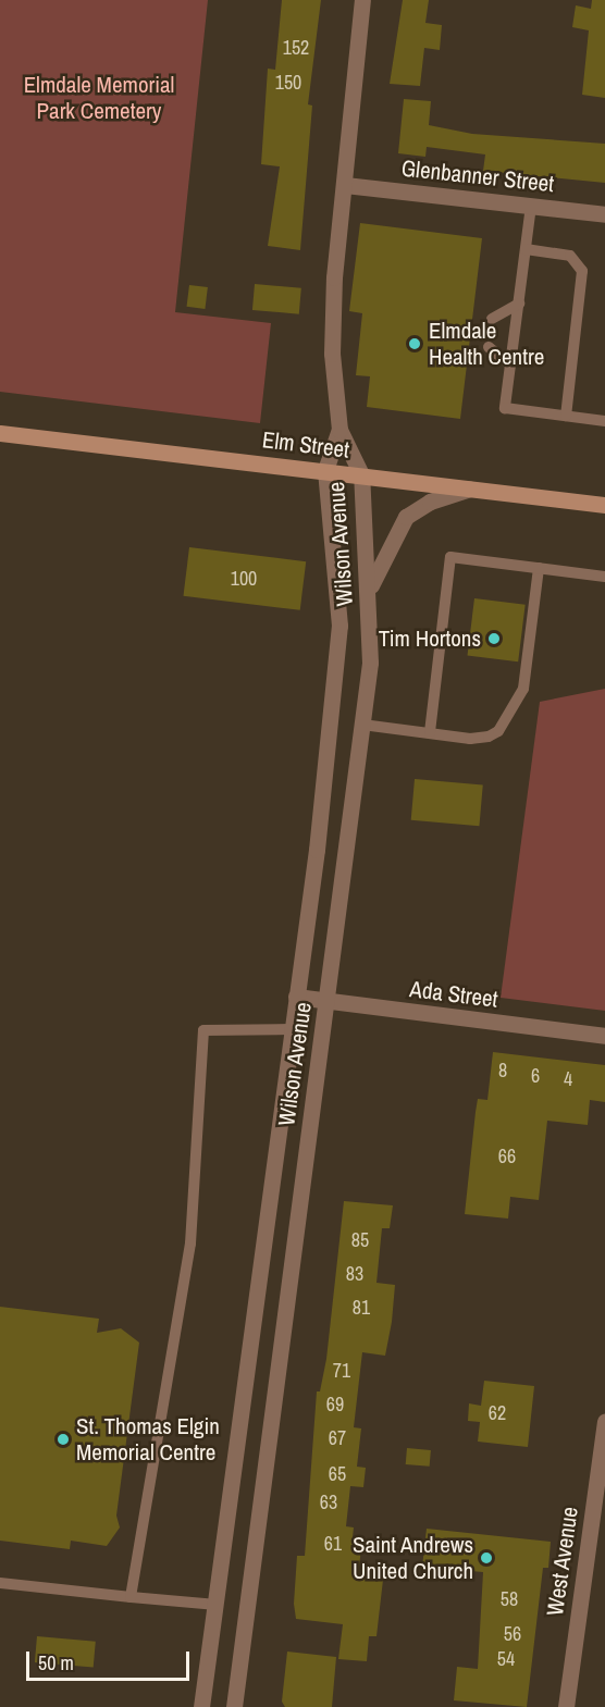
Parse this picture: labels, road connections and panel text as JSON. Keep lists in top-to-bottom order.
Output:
{
  "streets": {
    "main road": ["Elm Street"],
    "street": [
      "Glenbanner Street",
      "Wilson Avenue",
      "Ada Street",
      "West Avenue"
    ]
  },
  "crossings": [
    ["Glenbanner Street", "Wilson Avenue"],
    ["Elm Street", "Wilson Avenue"],
    ["Wilson Avenue", "Ada Street"]
  ],
  "parks": ["Elmdale Memorial Park Cemetery"],
  "places": [
    "Elmdale Health Centre",
    "Tim Hortons",
    "St. Thomas Elgin Memorial Centre",
    "Saint Andrews United Church"
  ],
  "house_numbers": [
    "152",
    "150",
    "100",
    "8",
    "6",
    "4",
    "66",
    "85",
    "83",
    "81",
    "71",
    "69",
    "62",
    "67",
    "65",
    "63",
    "61",
    "58",
    "56",
    "54"
  ],
  "scale_bar": "50 m"
}
